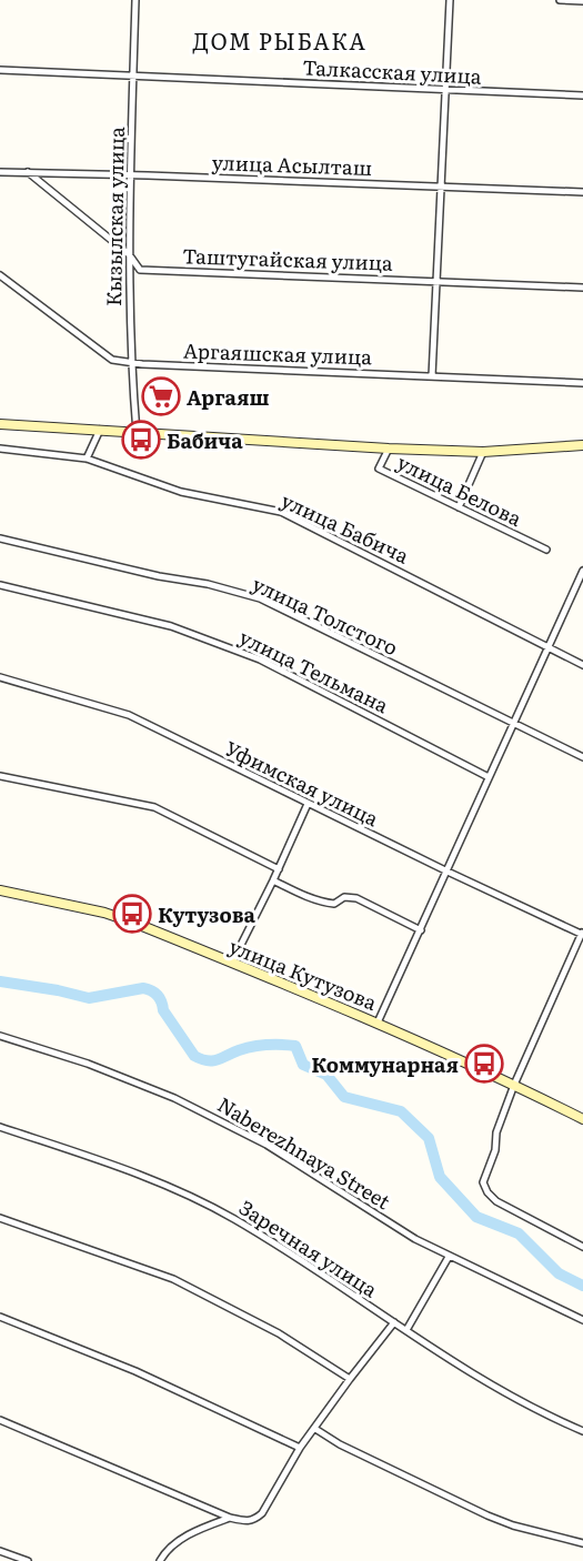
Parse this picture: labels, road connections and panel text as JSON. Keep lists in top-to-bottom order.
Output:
{
  "streets": {
    "main road": ["улица Белова", "улица Кутузова"],
    "street": [
      "Талкасская улица",
      "улица Асылташ",
      "Кызылская улица",
      "Таштугайская улица",
      "Аргаяшская улица",
      "улица Бабича",
      "улица Толстого",
      "улица Тельмана",
      "Уфимская улица",
      "Naberezhnaya Street",
      "Заречная улица"
    ]
  },
  "crossings": [
    ["Талкасская улица", "Кызылская улица"],
    ["улица Асылташ", "Кызылская улица"],
    ["улица Асылташ", "Таштугайская улица"],
    ["Кызылская улица", "Таштугайская улица"],
    ["Кызылская улица", "Аргаяшская улица"],
    ["Кызылская улица", "улица Белова"]
  ],
  "districts": ["ДОМ РЫБАКА"],
  "places": {
    "supermarket": ["Аргаяш"],
    "bus stop": ["Бабича", "Кутузова", "Коммунарная"]
  }
}
